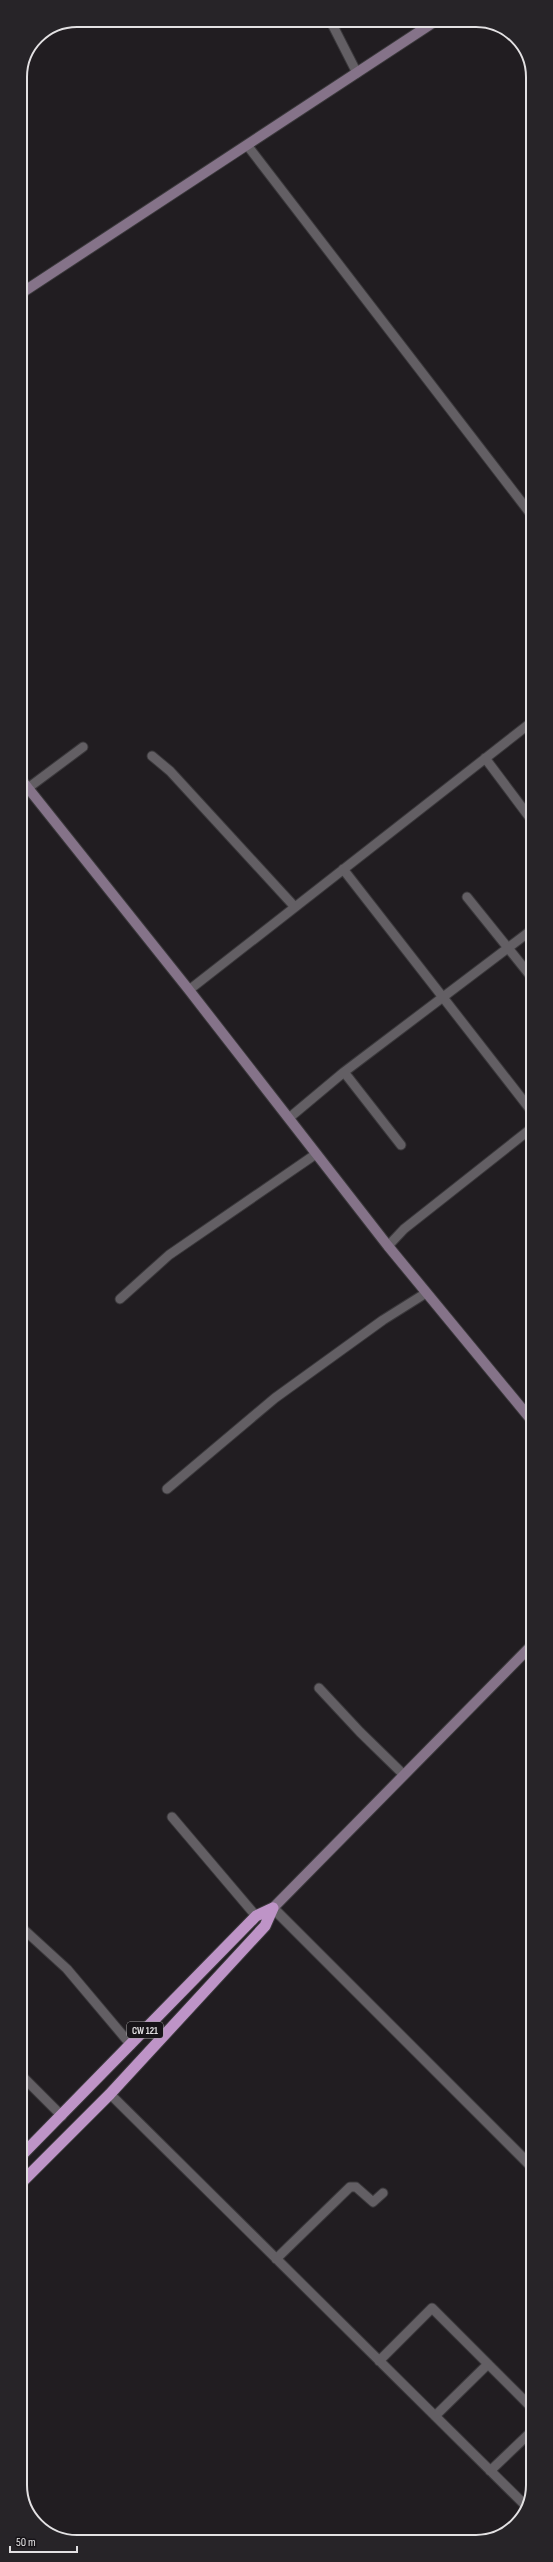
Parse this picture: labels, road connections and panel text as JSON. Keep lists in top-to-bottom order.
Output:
{
  "streets": {
    "highway": ["CW 121"]
  },
  "scale_bar": "50 m"
}
